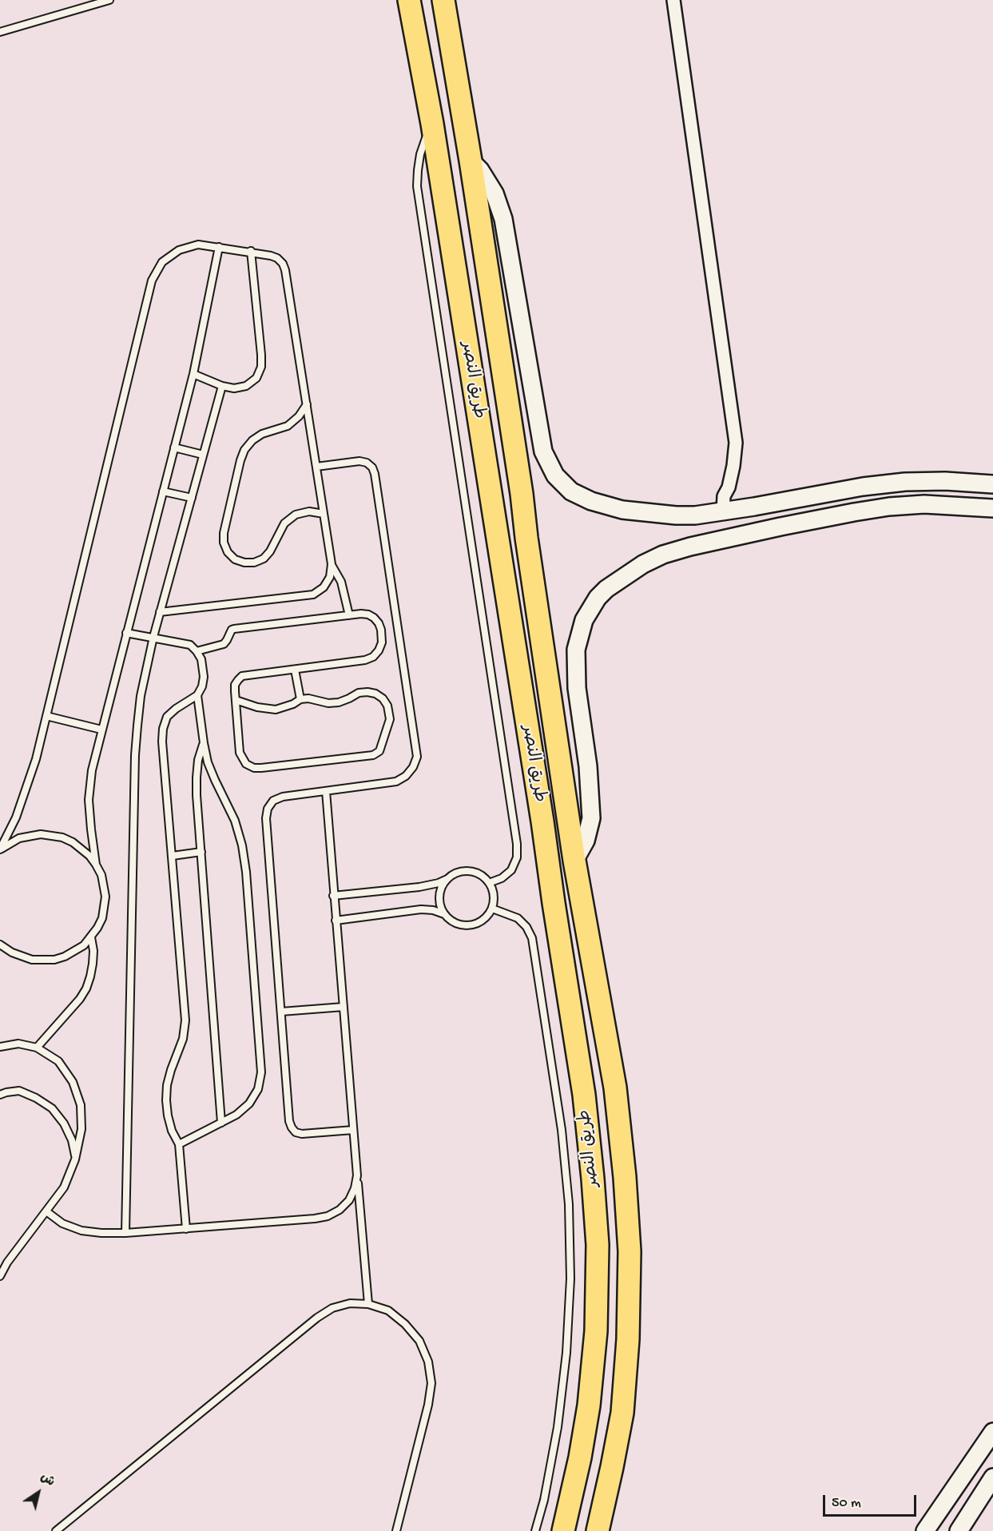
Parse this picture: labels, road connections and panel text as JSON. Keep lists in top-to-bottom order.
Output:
{
  "streets": {
    "highway": ["طريق النصر"]
  },
  "scale_bar": "50 m",
  "north": "top right"
}
